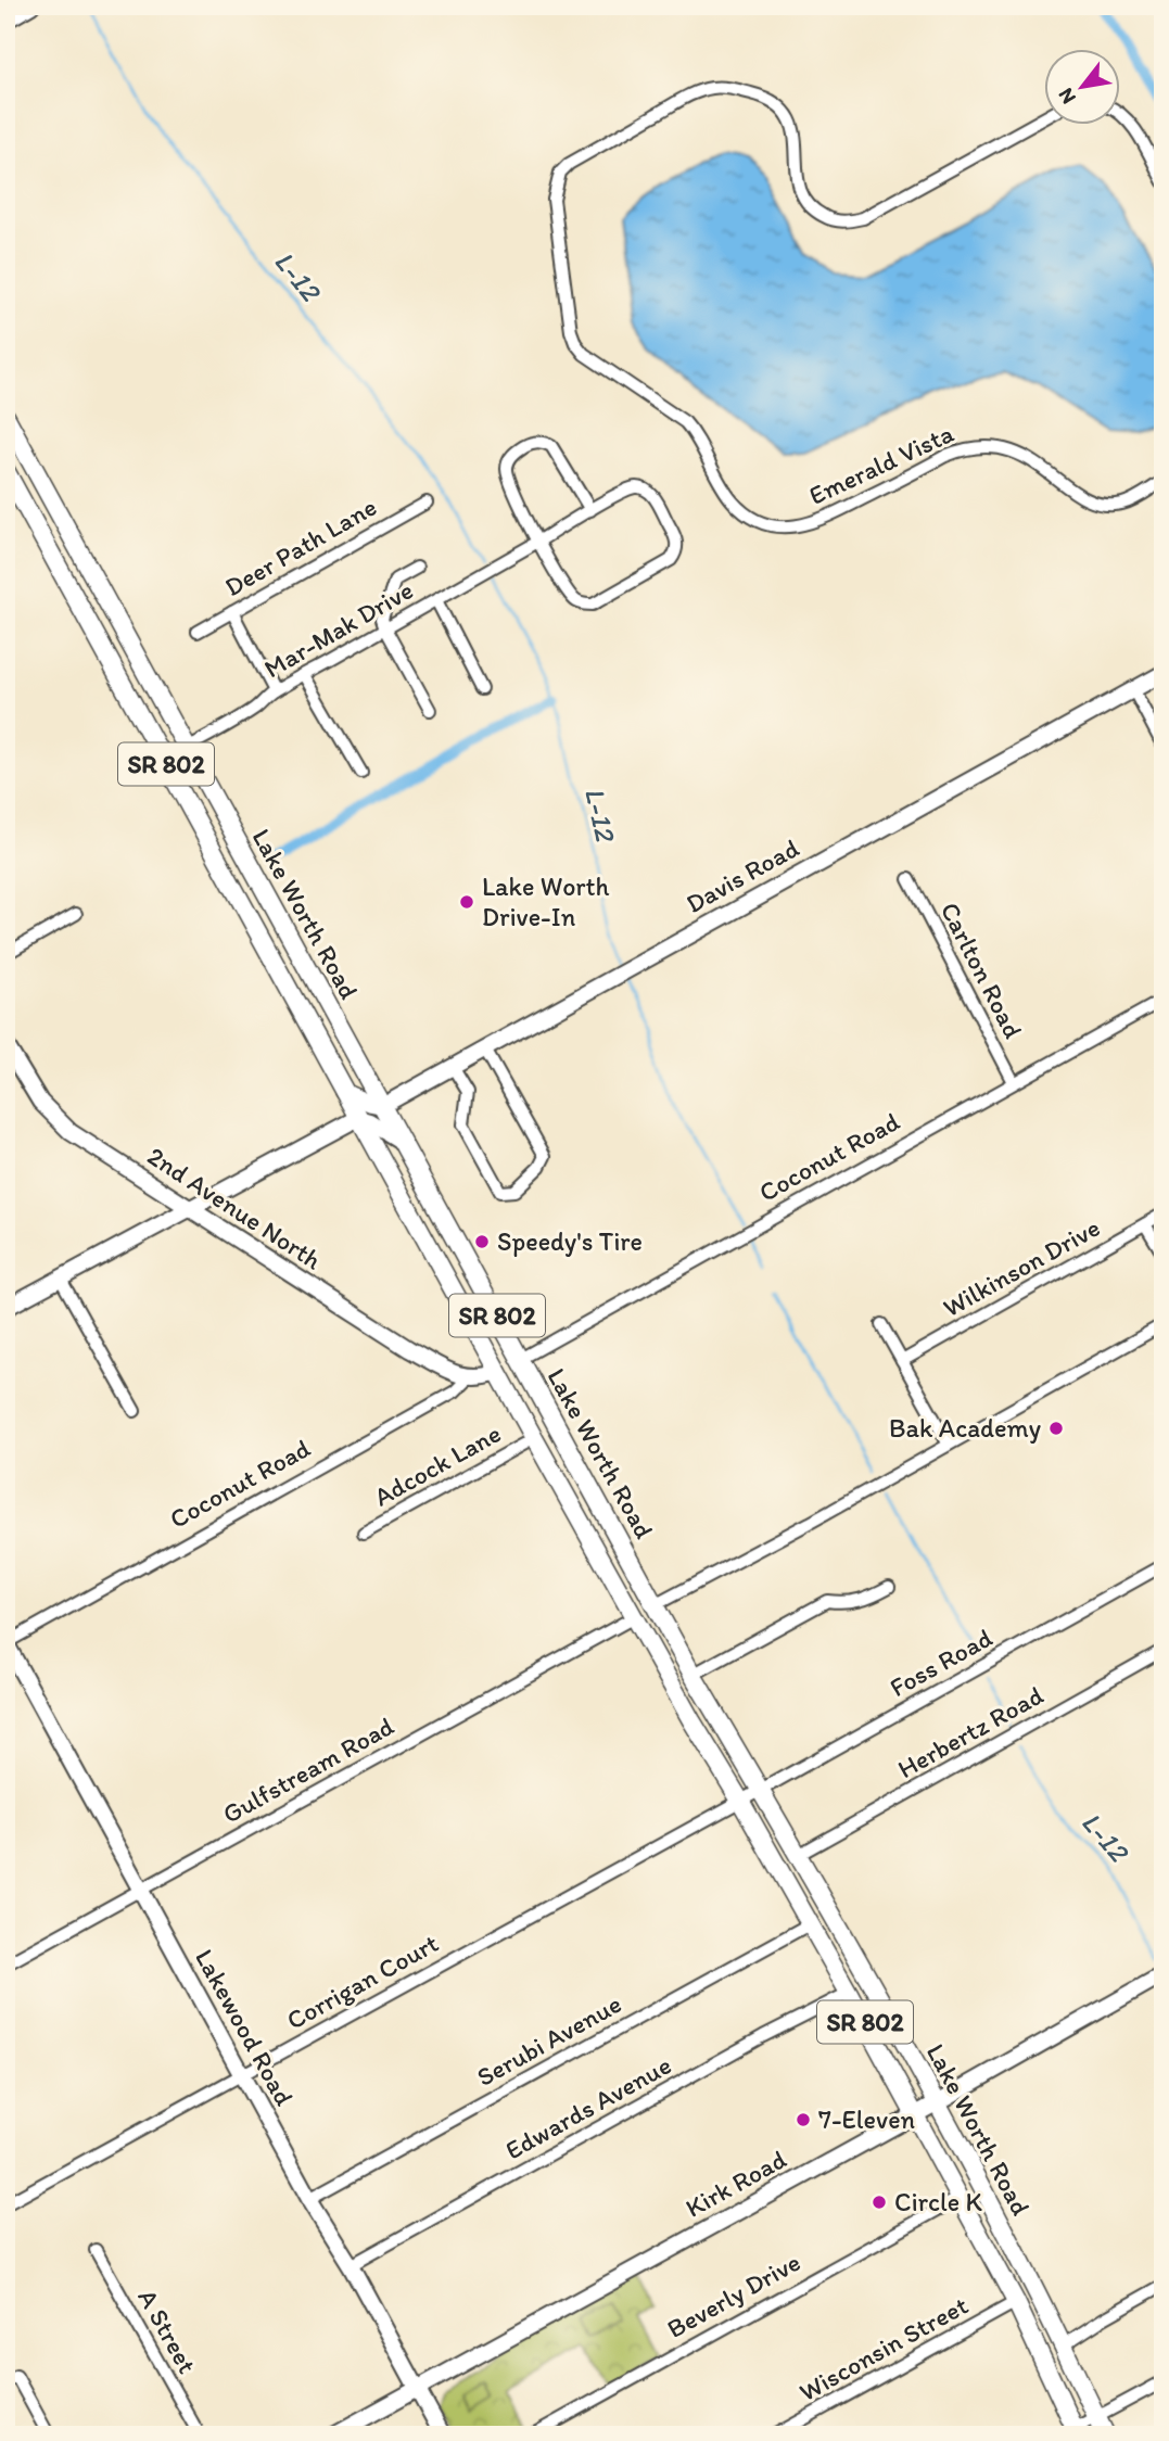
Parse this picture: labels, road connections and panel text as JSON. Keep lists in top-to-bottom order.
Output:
{
  "streets": {
    "main road": ["SR 802", "Lake Worth Road"],
    "street": [
      "Emerald Vista",
      "Deer Path Lane",
      "Mar-Mak Drive",
      "Davis Road",
      "Carlton Road",
      "Coconut Road",
      "2nd Avenue North",
      "Wilkinson Drive",
      "Adcock Lane",
      "Foss Road",
      "Herbertz Road",
      "Gulfstream Road",
      "Corrigan Court",
      "Lakewood Road",
      "Serubi Avenue",
      "Edwards Avenue",
      "Kirk Road",
      "Beverly Drive",
      "A Street",
      "Wisconsin Street"
    ]
  },
  "crossings": [
    ["Mar-Mak Drive", "Lake Worth Road"],
    ["Davis Road", "Lake Worth Road"],
    ["Lake Worth Road", "Coconut Road"],
    ["Lake Worth Road", "Adcock Lane"],
    ["Lake Worth Road", "Foss Road"],
    ["Lake Worth Road", "Herbertz Road"],
    ["Lake Worth Road", "Gulfstream Road"],
    ["Lake Worth Road", "Corrigan Court"],
    ["Lake Worth Road", "Serubi Avenue"],
    ["Lake Worth Road", "Edwards Avenue"],
    ["Lake Worth Road", "Kirk Road"],
    ["Lake Worth Road", "Beverly Drive"],
    ["Lake Worth Road", "Wisconsin Street"],
    ["Carlton Road", "Coconut Road"],
    ["Coconut Road", "2nd Avenue North"],
    ["Coconut Road", "Lakewood Road"],
    ["Foss Road", "Corrigan Court"],
    ["Gulfstream Road", "Lakewood Road"],
    ["Corrigan Court", "Lakewood Road"],
    ["Lakewood Road", "Serubi Avenue"],
    ["Lakewood Road", "Edwards Avenue"],
    ["Lakewood Road", "Kirk Road"]
  ],
  "water": ["L-12"],
  "places": [
    "Lake Worth Drive-In",
    "Speedy's Tire",
    "Bak Academy",
    "7-Eleven",
    "Circle K"
  ],
  "north": "bottom left"
}
